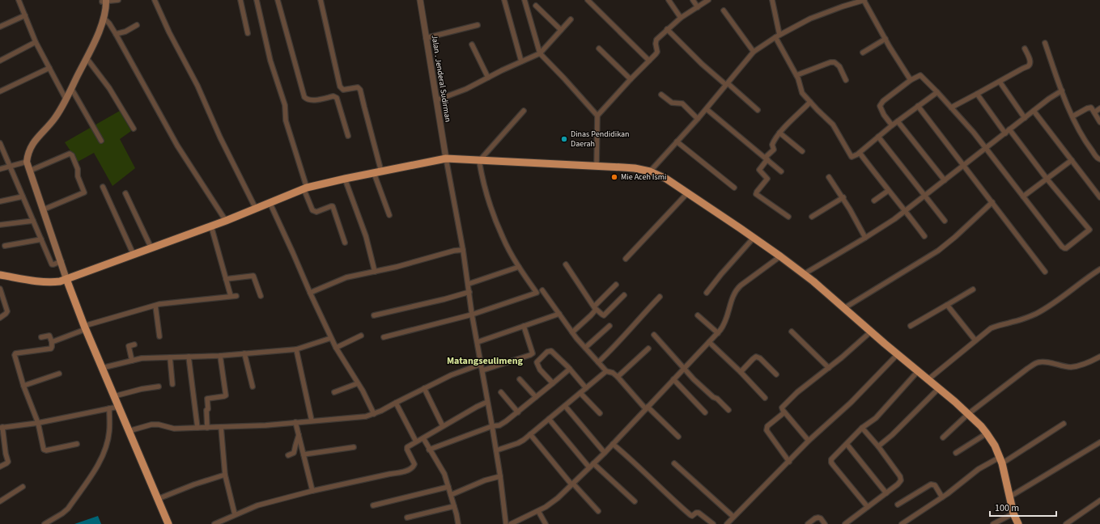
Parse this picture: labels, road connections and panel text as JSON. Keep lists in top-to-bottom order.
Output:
{
  "streets": {
    "street": ["Jalan . Jenderal Sudirman"]
  },
  "districts": ["Matangseulimeng"],
  "places": ["Dinas Pendidikan Daerah", "Mie Aceh Ismi"],
  "scale_bar": "100 m"
}
